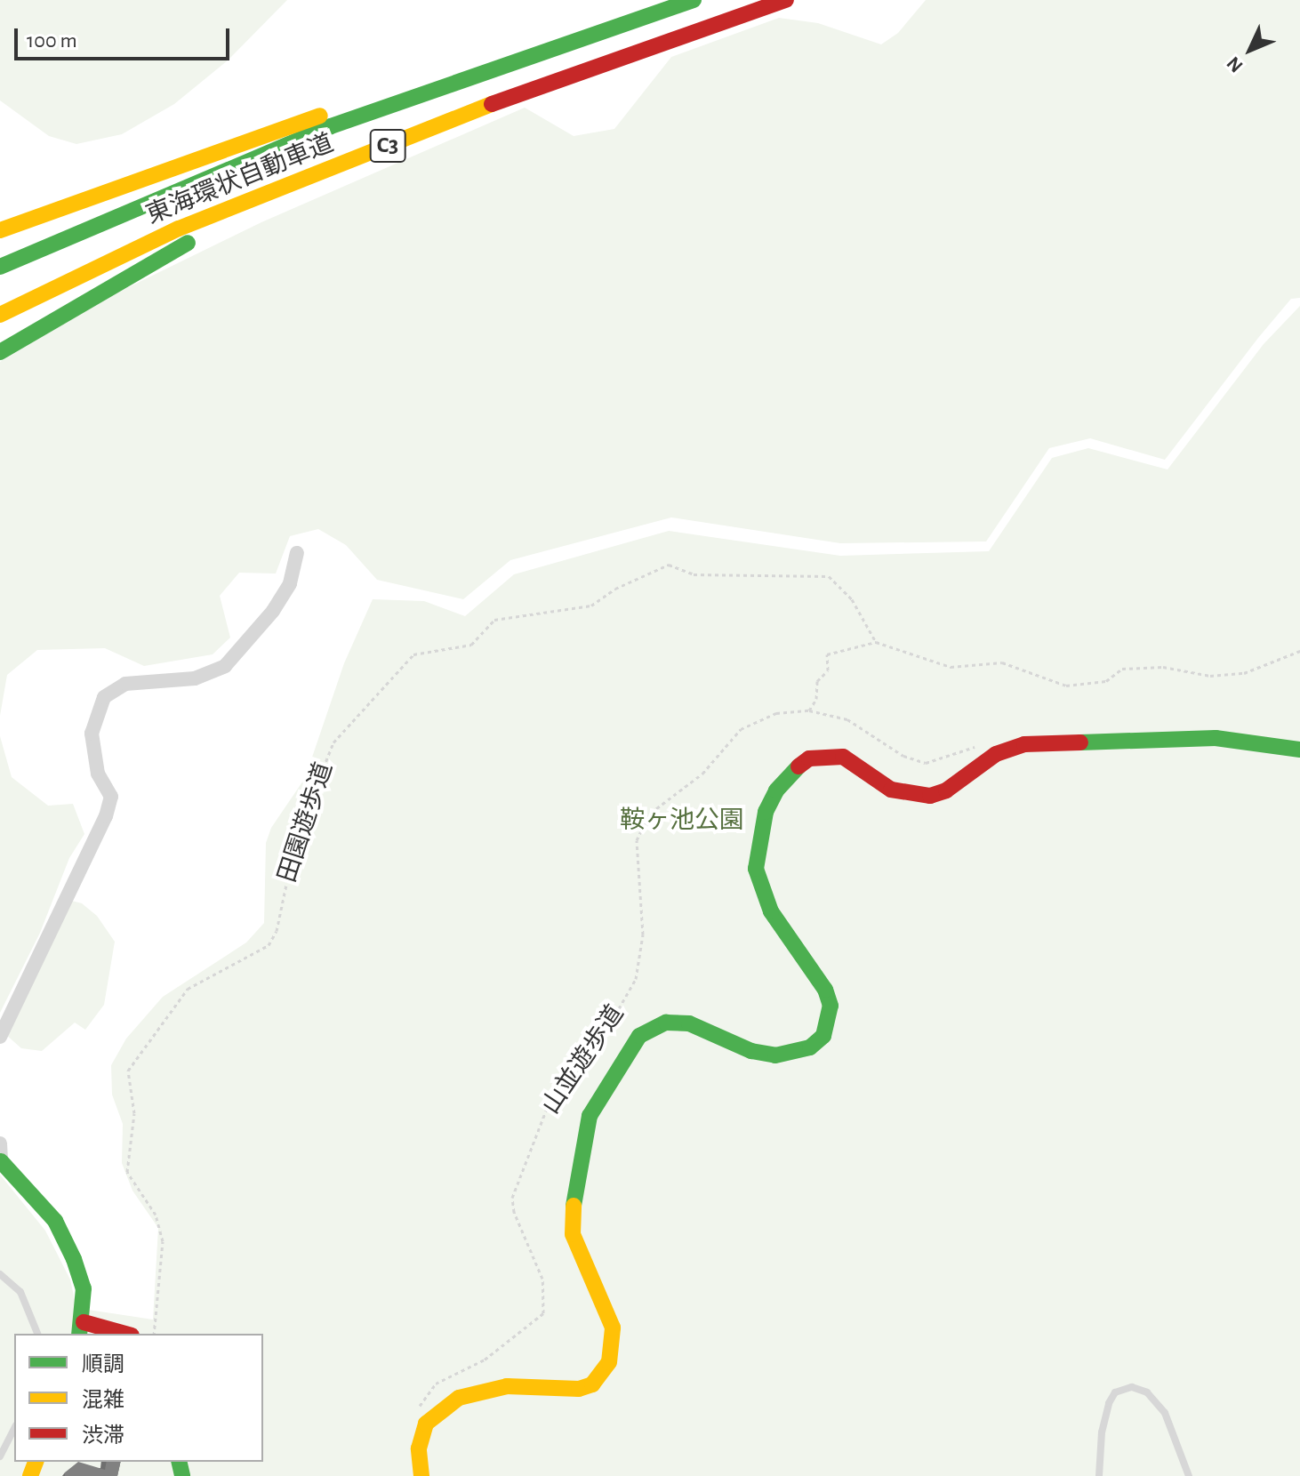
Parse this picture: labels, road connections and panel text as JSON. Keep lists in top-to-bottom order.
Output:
{
  "streets": {
    "main road": ["C3", "東海環状自動車道"],
    "path": ["田園遊歩道", "山並遊歩道"]
  },
  "parks": ["鞍ヶ池公園"],
  "legend": ["順調", "混雑", "渋滞"],
  "scale_bar": "100 m",
  "north": "bottom left"
}
